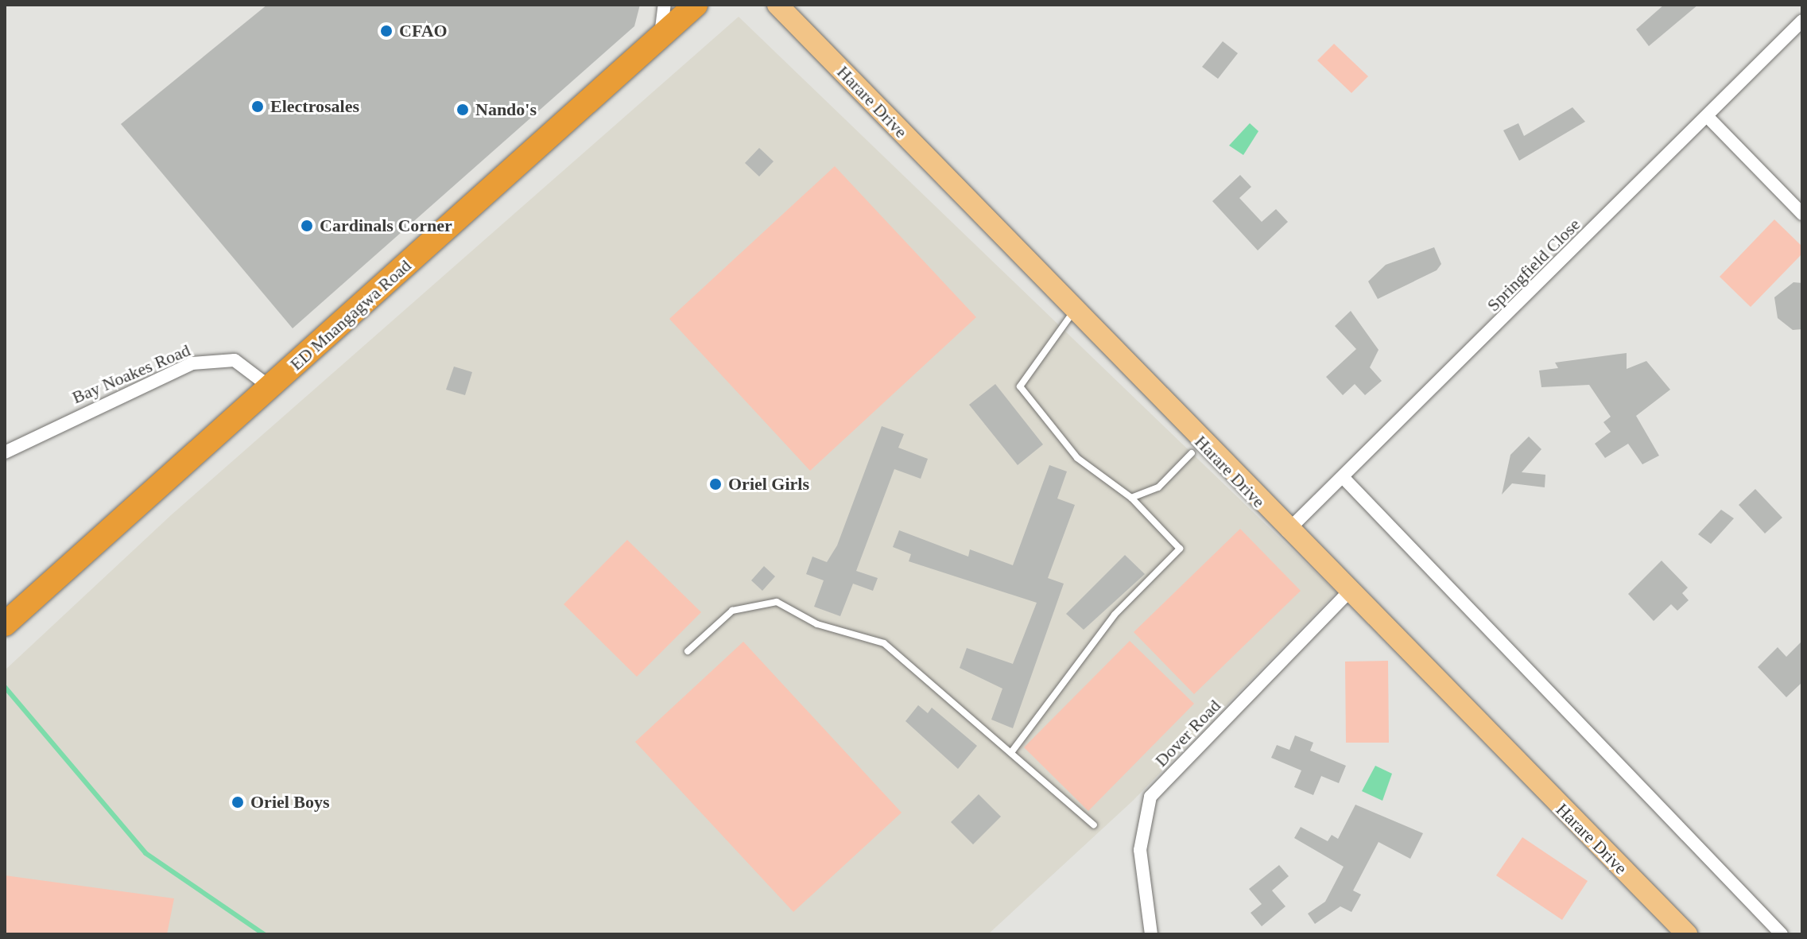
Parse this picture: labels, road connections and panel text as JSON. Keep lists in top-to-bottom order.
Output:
{
  "streets": {
    "highway": ["ED Mnangagwa Road"],
    "main road": ["Harare Drive"],
    "street": ["Springfield Close", "Bay Noakes Road", "Dover Road"]
  },
  "crossings": [
    ["Harare Drive", "Springfield Close"],
    ["Harare Drive", "Dover Road"],
    ["ED Mnangagwa Road", "Bay Noakes Road"]
  ],
  "places": [
    "CFAO",
    "Electrosales",
    "Nando's",
    "Cardinals Corner",
    "Oriel Girls",
    "Oriel Boys"
  ]
}
